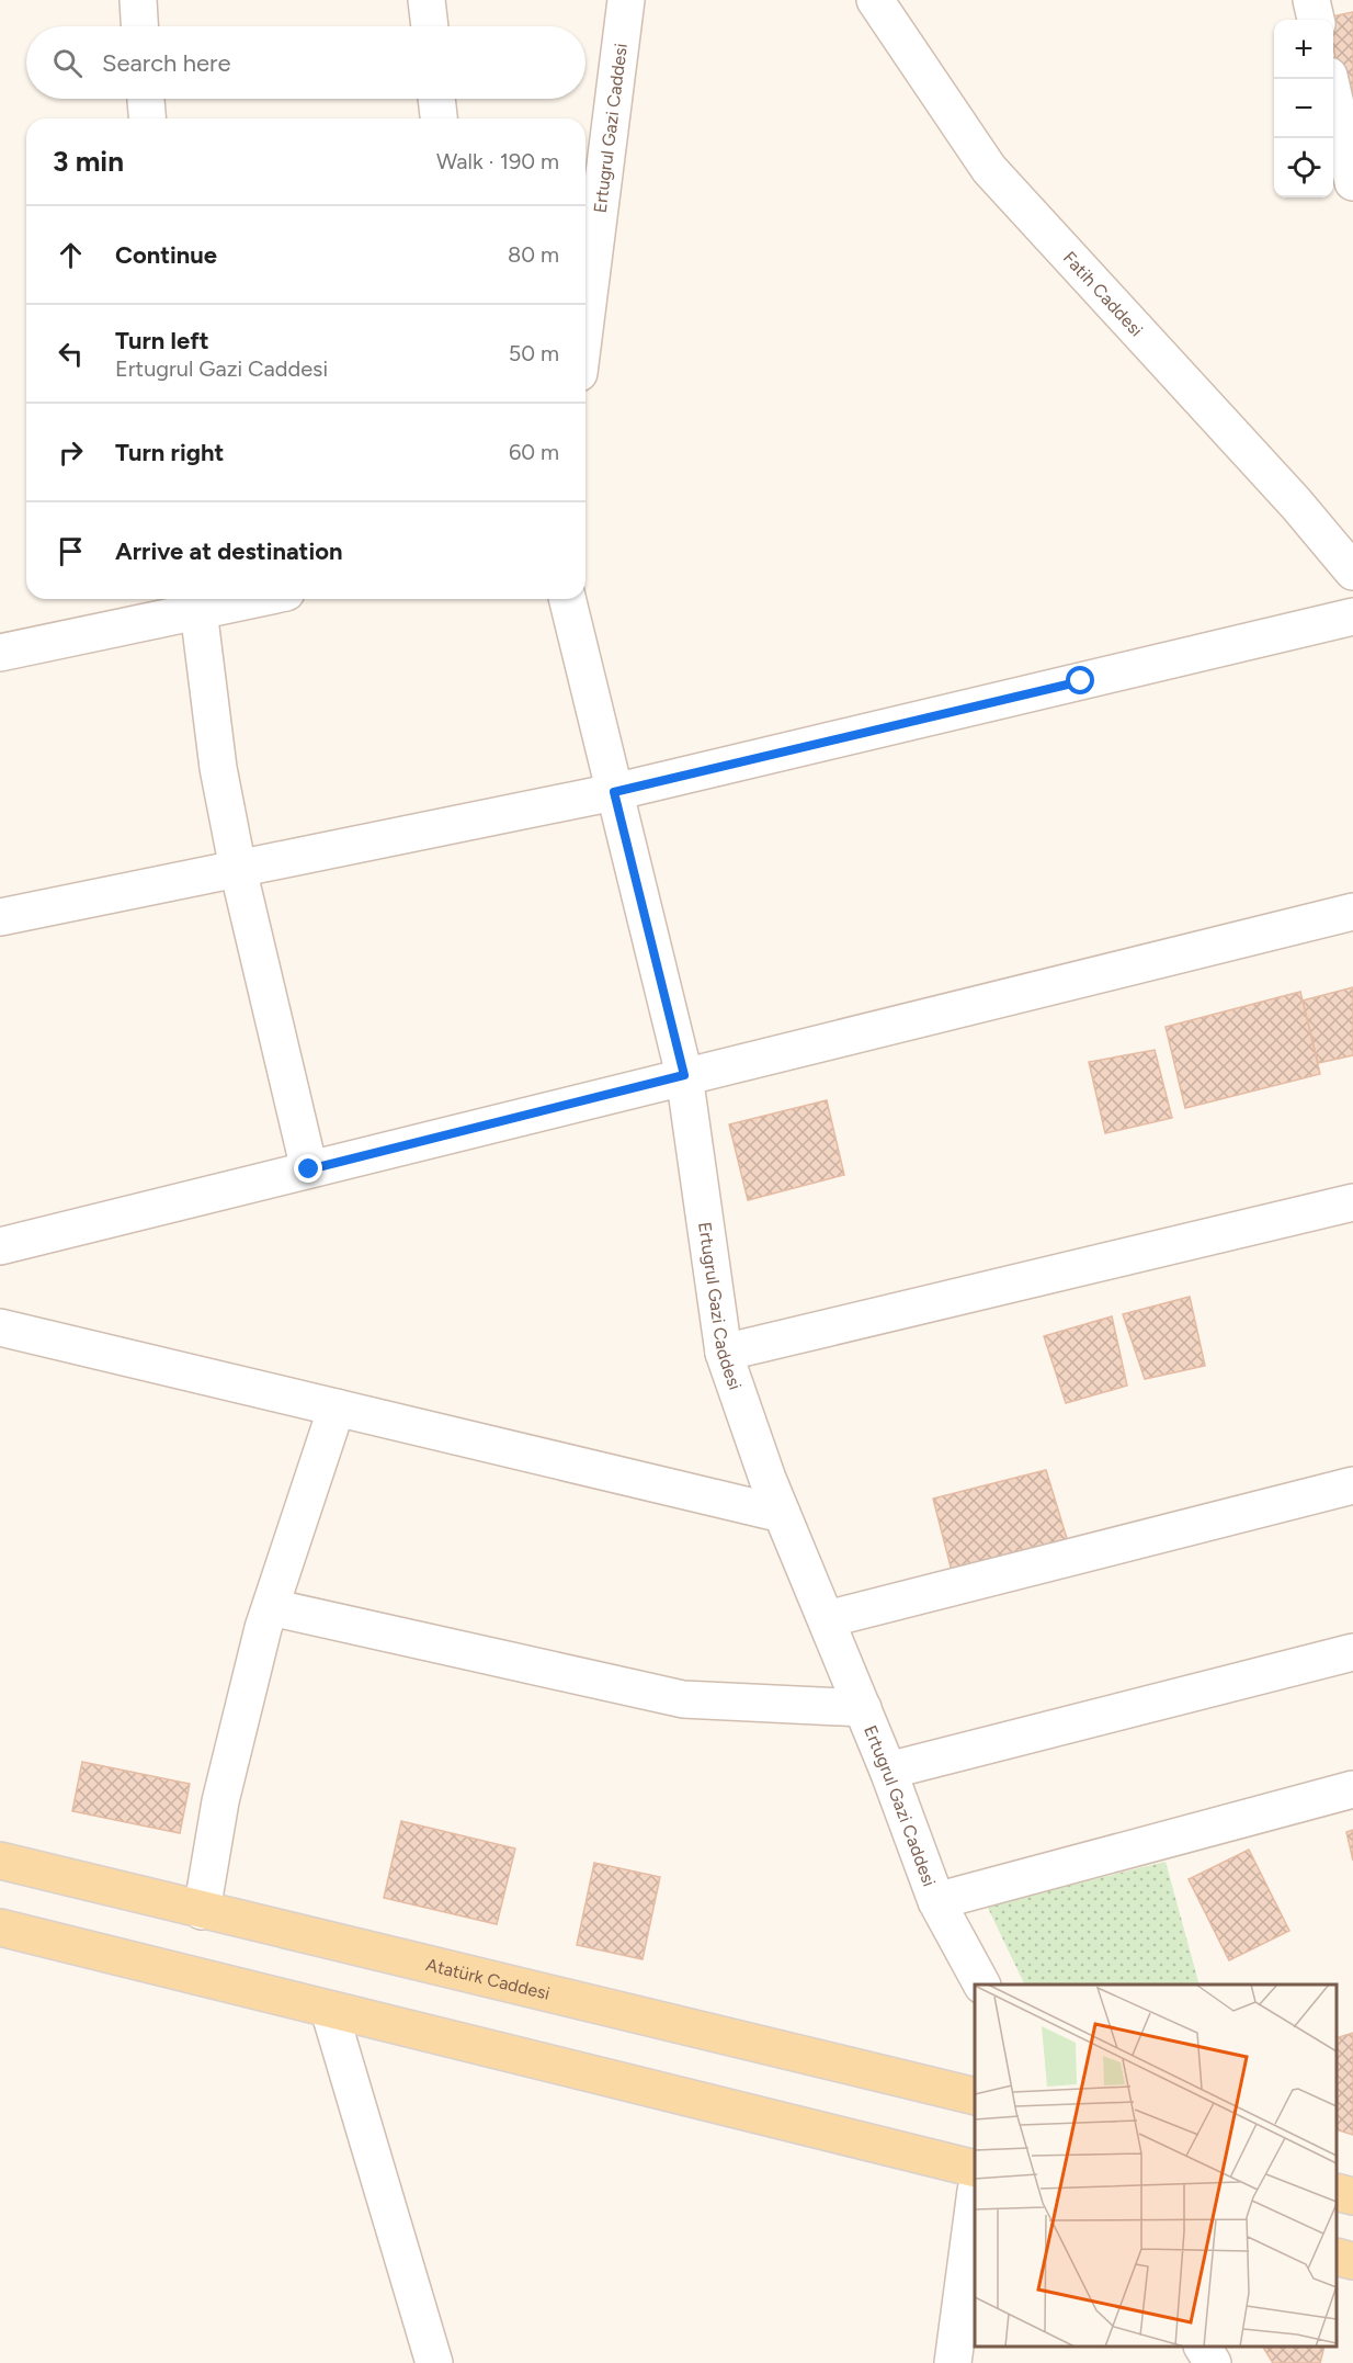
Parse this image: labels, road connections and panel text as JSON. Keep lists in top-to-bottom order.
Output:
{
  "streets": {
    "main road": ["Atatürk Caddesi"],
    "street": ["Ertugrul Gazi Caddesi", "Fatih Caddesi"]
  },
  "page": {
    "map_buttons": ["+", "−"],
    "search": "Search here",
    "heading": ["3 min", "Walk · 190 m"],
    "list": [
      ["Continue", "80 m"],
      ["Turn left", "Ertugrul Gazi Caddesi", "50 m"],
      ["Turn right", "60 m"],
      "Arrive at destination"
    ]
  }
}
